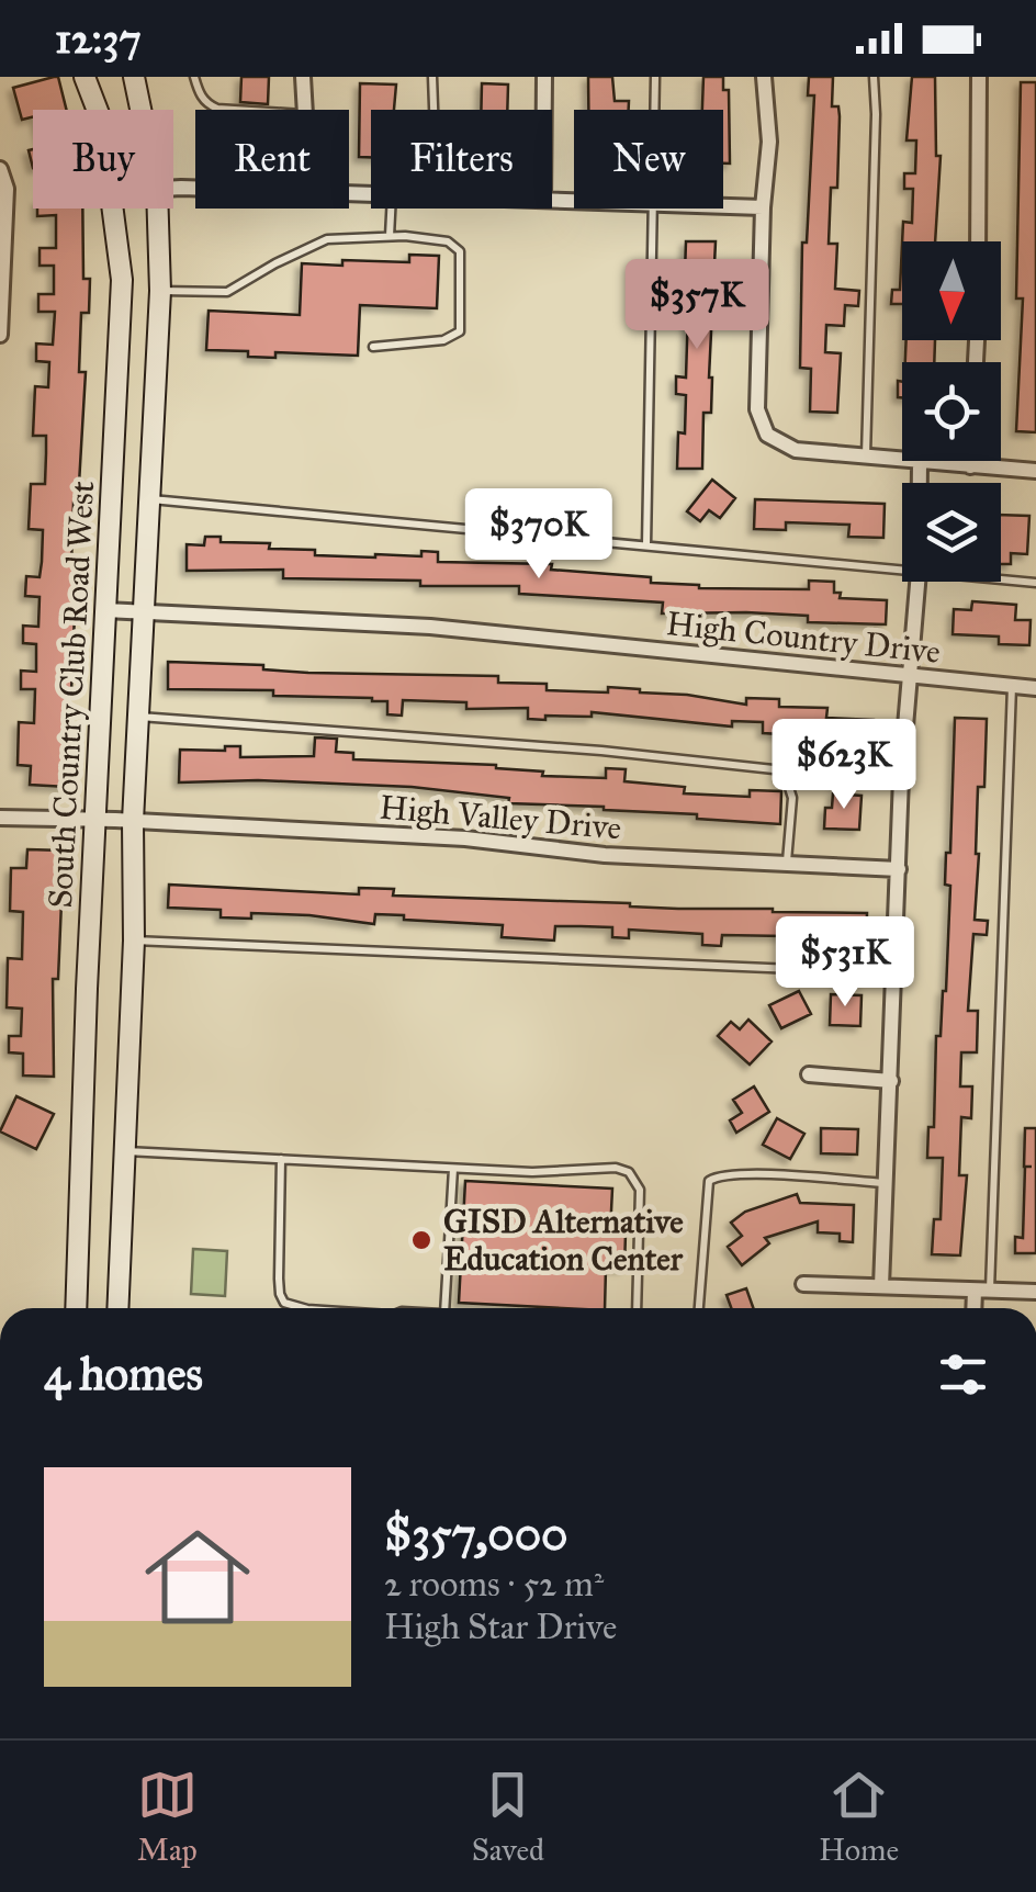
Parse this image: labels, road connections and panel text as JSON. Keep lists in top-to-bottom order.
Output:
{
  "streets": {
    "street": ["High Country Drive", "South Country Club Road West", "High Valley Drive"]
  },
  "crossings": [
    ["High Country Drive", "South Country Club Road West"],
    ["South Country Club Road West", "High Valley Drive"]
  ],
  "places": ["GISD Alternative Education Center"],
  "north": "bottom",
  "page": {
    "status": "12:37",
    "chip": [
      "Buy",
      "Rent",
      "Filters",
      "New"
    ],
    "price": [
      "$357K",
      "$370K",
      "$623K",
      "$531K"
    ],
    "heading": "4 homes",
    "list": [
      {
        "name": "$357,000",
        "note": "2 rooms · 52 m² · High Star Drive"
      }
    ],
    "tabs": ["Map", "Saved", "Home"]
  }
}
